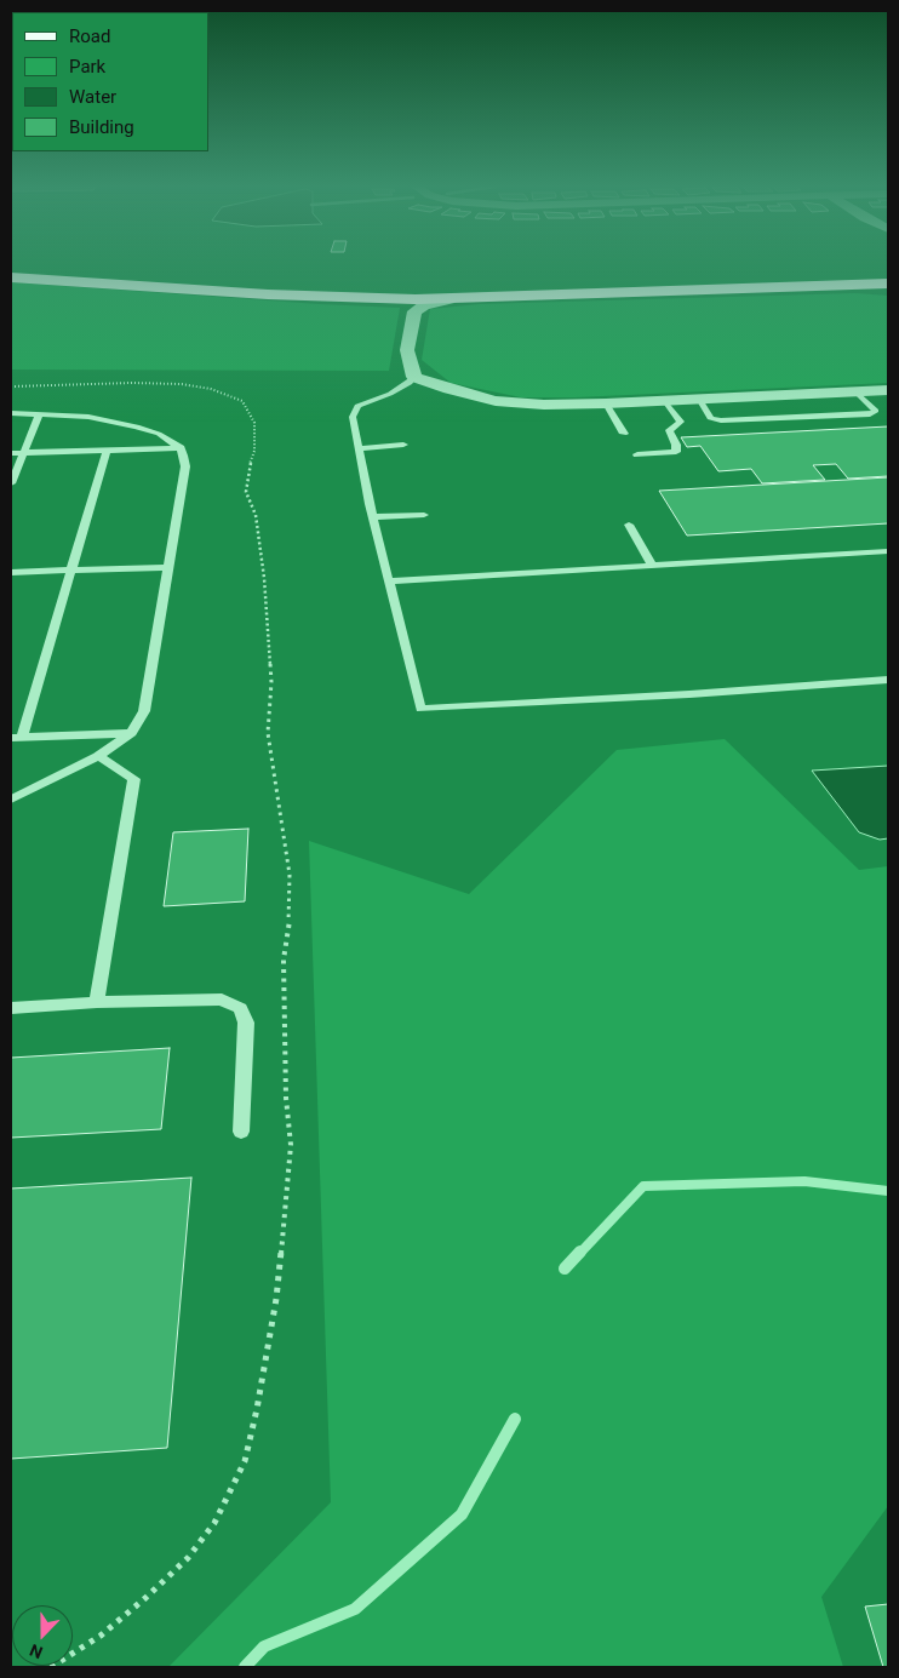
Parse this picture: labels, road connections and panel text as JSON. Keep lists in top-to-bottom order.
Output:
{
  "legend": [
    "Road",
    "Park",
    "Water",
    "Building"
  ],
  "north": "bottom"
}
